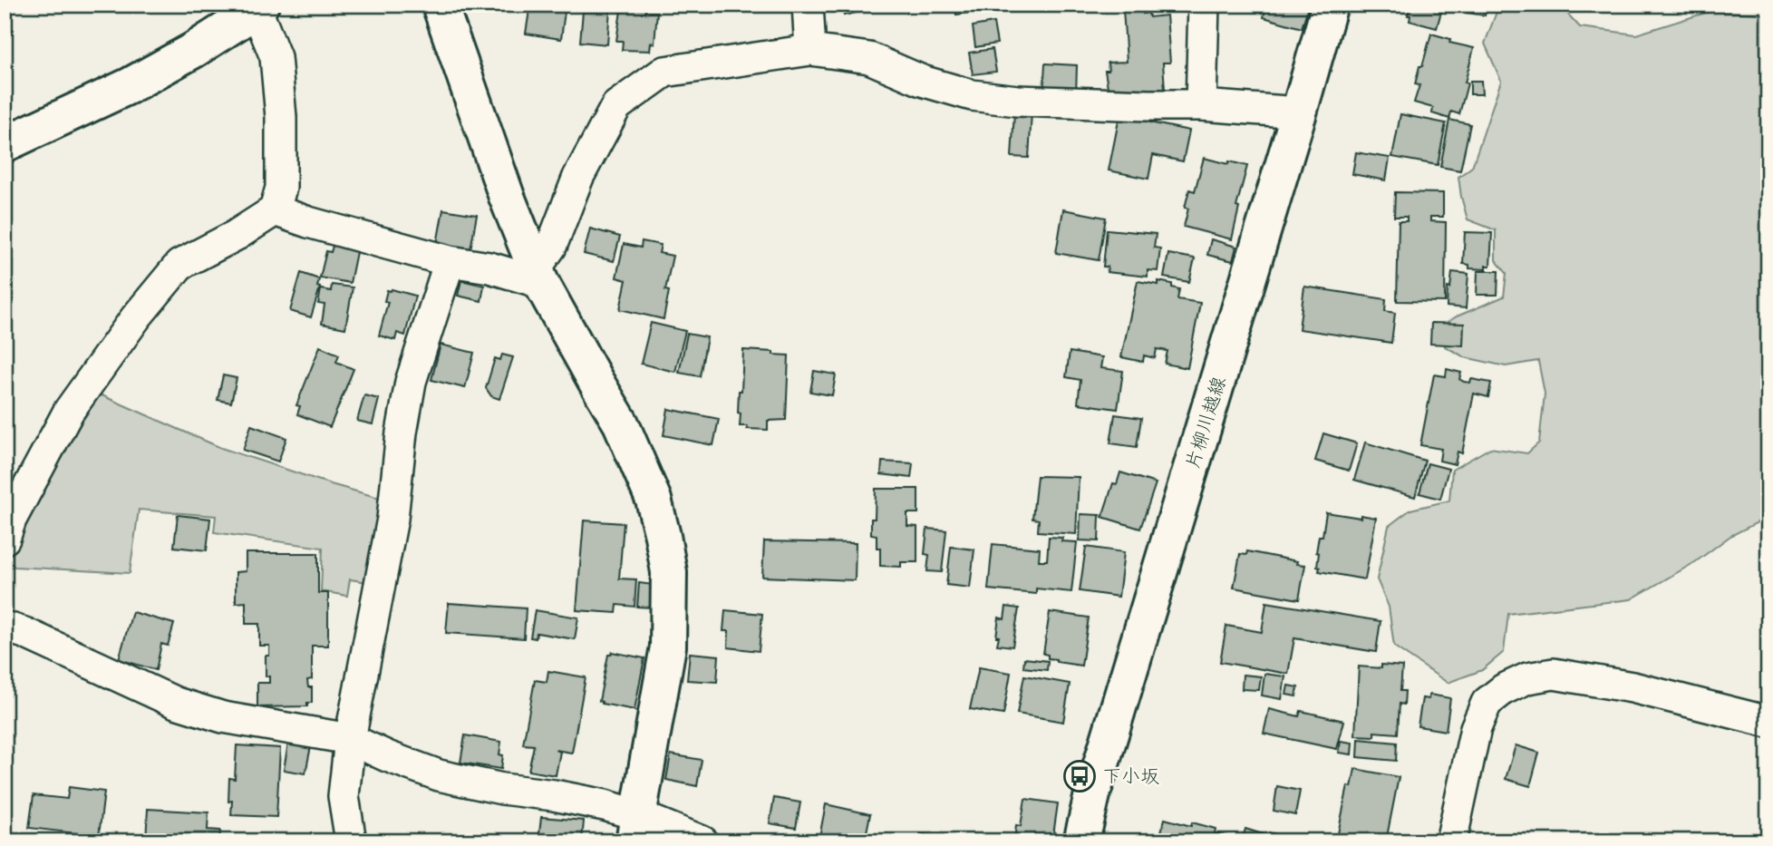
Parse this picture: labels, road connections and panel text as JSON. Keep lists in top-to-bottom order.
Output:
{
  "streets": {
    "street": ["片柳川越線"]
  },
  "places": {
    "bus stop": ["下小坂"]
  }
}
